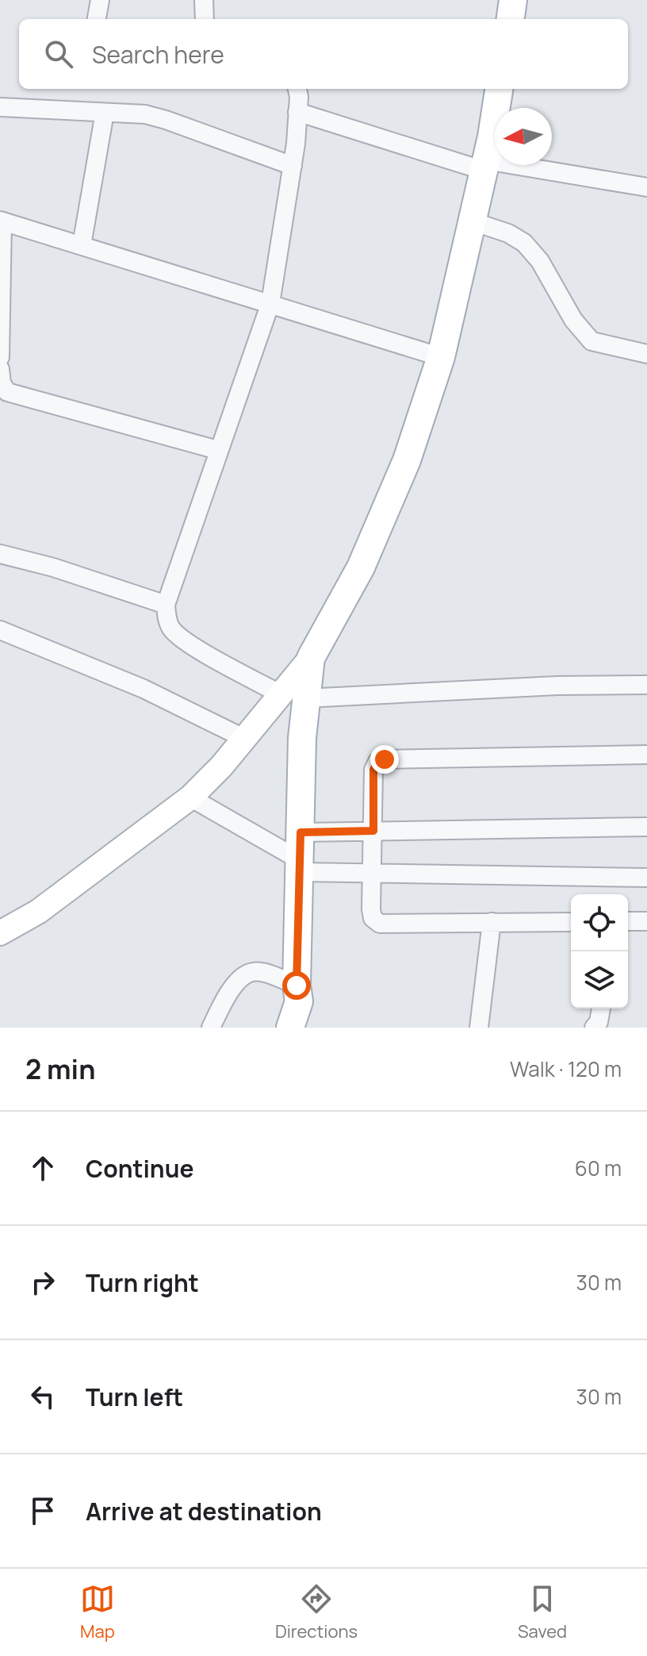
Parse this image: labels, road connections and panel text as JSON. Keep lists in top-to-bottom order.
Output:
{
  "north": "left",
  "page": {
    "search": "Search here",
    "heading": ["2 min", "Walk · 120 m"],
    "list": [
      ["Continue", "60 m"],
      ["Turn right", "30 m"],
      ["Turn left", "30 m"],
      "Arrive at destination"
    ],
    "nav": ["Map", "Directions", "Saved"]
  }
}
